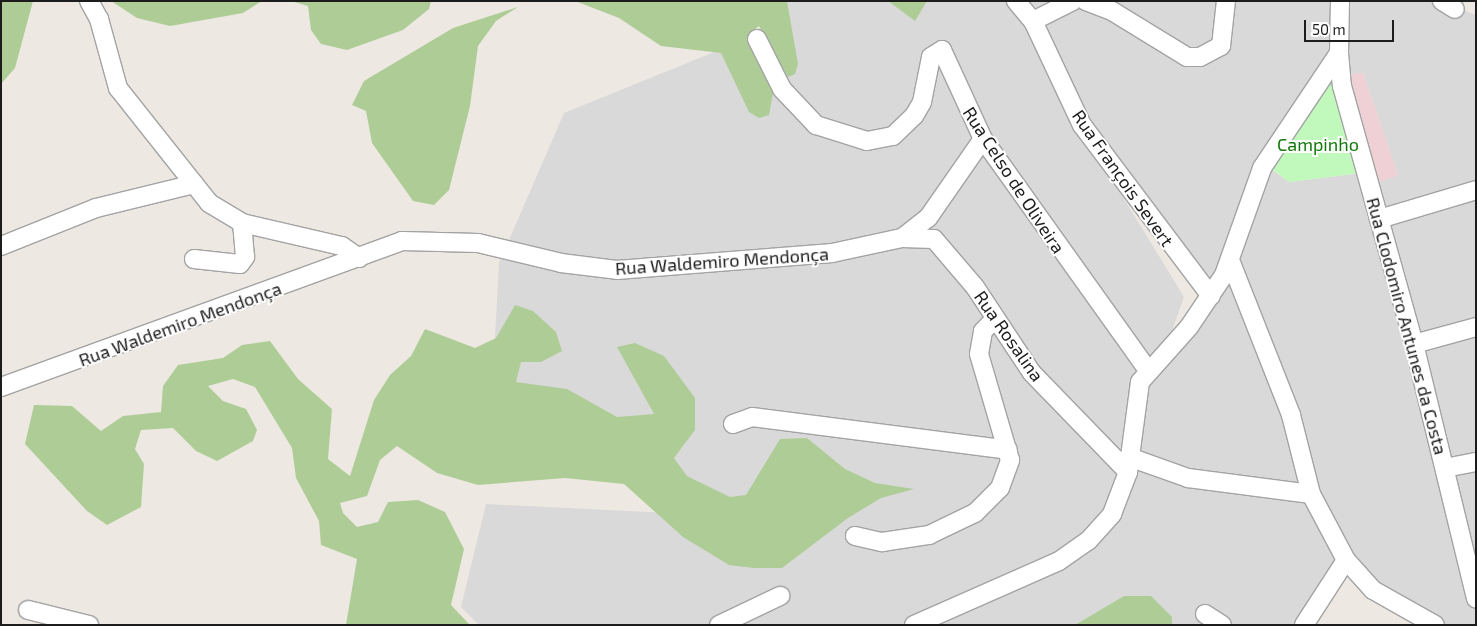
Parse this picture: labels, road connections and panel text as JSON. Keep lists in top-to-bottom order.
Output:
{
  "streets": {
    "street": [
      "Rua François Severt",
      "Rua Celso de Oliveira",
      "Rua Waldemiro Mendonça",
      "Rua Clodomiro Antunes da Costa",
      "Rua Rosalina"
    ]
  },
  "crossings": [
    ["Rua Celso de Oliveira", "Rua Waldemiro Mendonça"],
    ["Rua Waldemiro Mendonça", "Rua Rosalina"]
  ],
  "parks": ["Campinho"],
  "scale_bar": "50 m"
}
